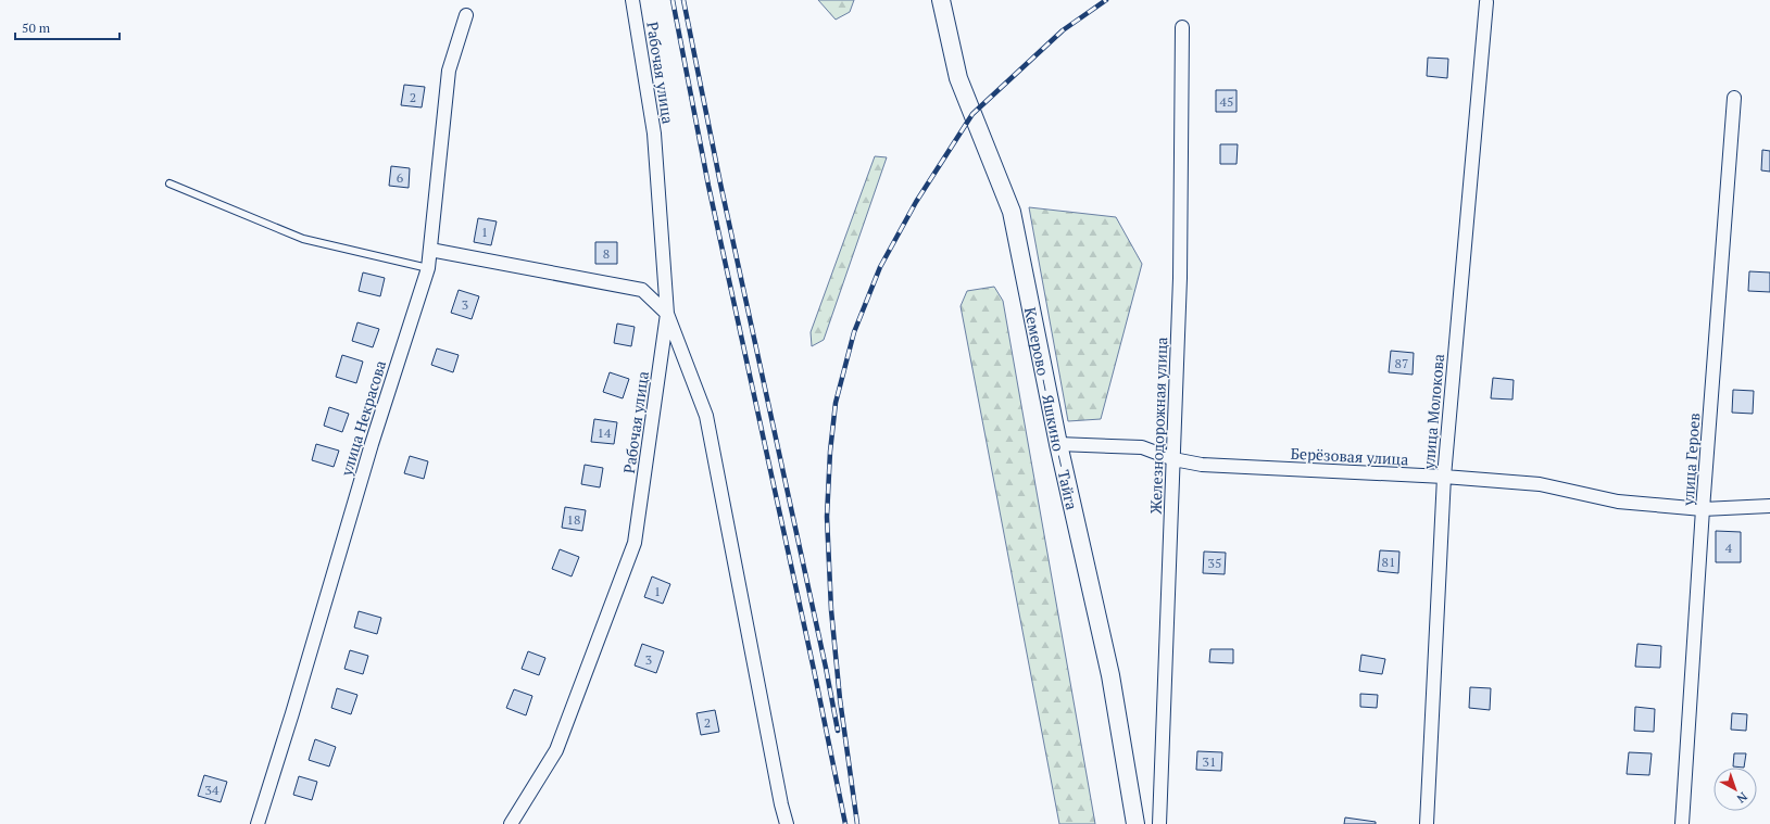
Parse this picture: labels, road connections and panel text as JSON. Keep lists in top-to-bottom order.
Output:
{
  "streets": {
    "main road": ["Кемерово — Яшкино — Тайга"],
    "street": [
      "Рабочая улица",
      "улица Молокова",
      "улица Некрасова",
      "Железнодорожная улица",
      "Берёзовая улица",
      "улица Героев"
    ]
  },
  "crossings": [
    ["Кемерово — Яшкино — Тайга", "Берёзовая улица"],
    ["улица Молокова", "Берёзовая улица"],
    ["Железнодорожная улица", "Берёзовая улица"],
    ["Берёзовая улица", "улица Героев"]
  ],
  "house_numbers": [
    "2",
    "45",
    "6",
    "1",
    "8",
    "3",
    "87",
    "14",
    "18",
    "4",
    "81",
    "35",
    "1",
    "3",
    "2",
    "31",
    "34"
  ],
  "scale_bar": "50 m",
  "north": "bottom right"
}
